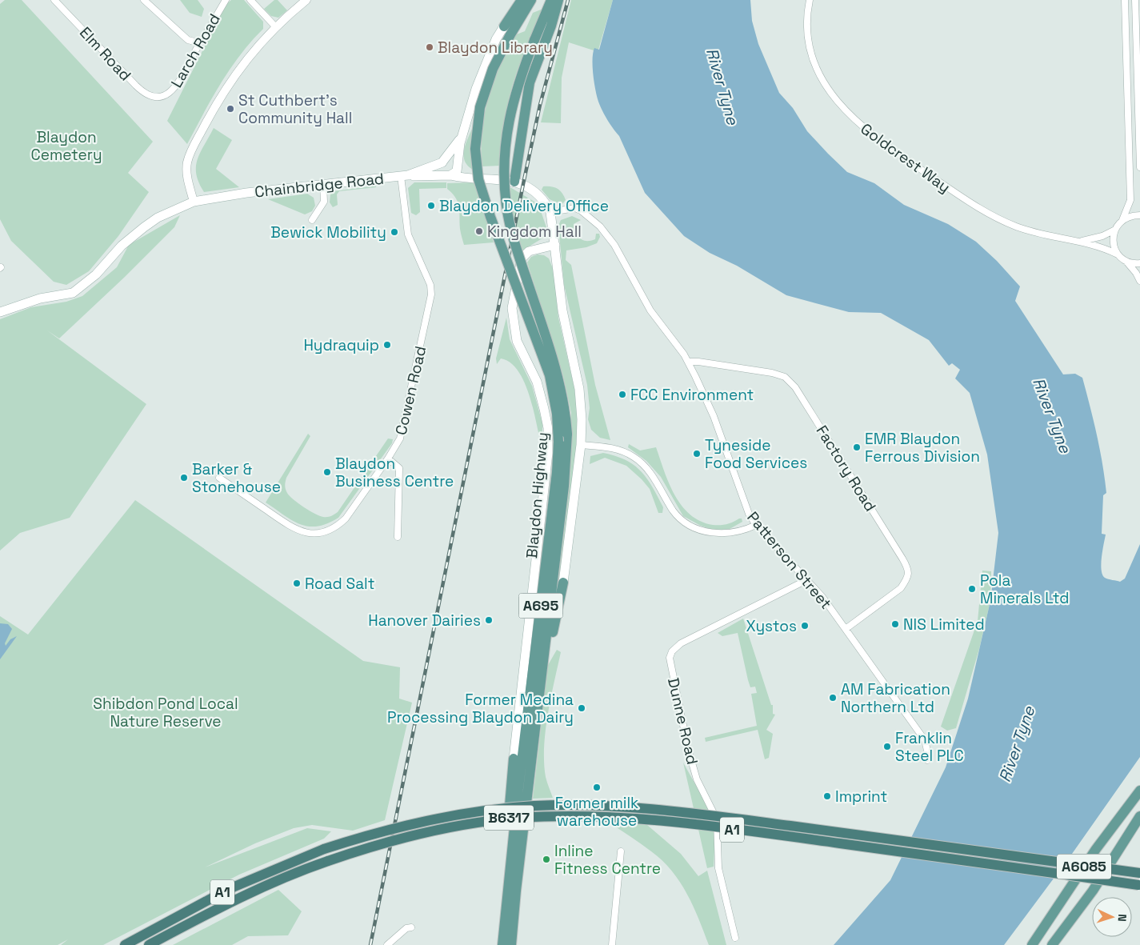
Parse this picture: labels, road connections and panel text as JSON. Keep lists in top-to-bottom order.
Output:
{
  "streets": {
    "highway": ["A1"],
    "main road": [
      "Chainbridge Road",
      "Blaydon Highway",
      "A695",
      "B6317",
      "A6085"
    ],
    "street": [
      "Larch Road",
      "Elm Road",
      "Goldcrest Way",
      "Cowen Road",
      "Factory Road",
      "Patterson Street",
      "Dunne Road"
    ]
  },
  "crossings": [
    ["Larch Road", "Elm Road"],
    ["Chainbridge Road", "Cowen Road"],
    ["Factory Road", "Patterson Street"],
    ["Blaydon Highway", "B6317"],
    ["Patterson Street", "Dunne Road"]
  ],
  "water": ["River Tyne"],
  "parks": ["Blaydon Cemetery", "Shibdon Pond Local Nature Reserve"],
  "places": [
    "Blaydon Library",
    "St Cuthbert's Community Hall",
    "Blaydon Delivery Office",
    "Kingdom Hall",
    "Bewick Mobility",
    "Hydraquip",
    "FCC Environment",
    "EMR Blaydon Ferrous Division",
    "Tyneside Food Services",
    "Blaydon Business Centre",
    "Barker & Stonehouse",
    "Road Salt",
    "Pola Minerals Ltd",
    "Hanover Dairies",
    "NIS Limited",
    "Xystos",
    "AM Fabrication Northern Ltd",
    "Former Medina Processing Blaydon Dairy",
    "Franklin Steel PLC",
    "Former milk warehouse",
    "Imprint",
    "Inline Fitness Centre"
  ],
  "north": "right"
}
